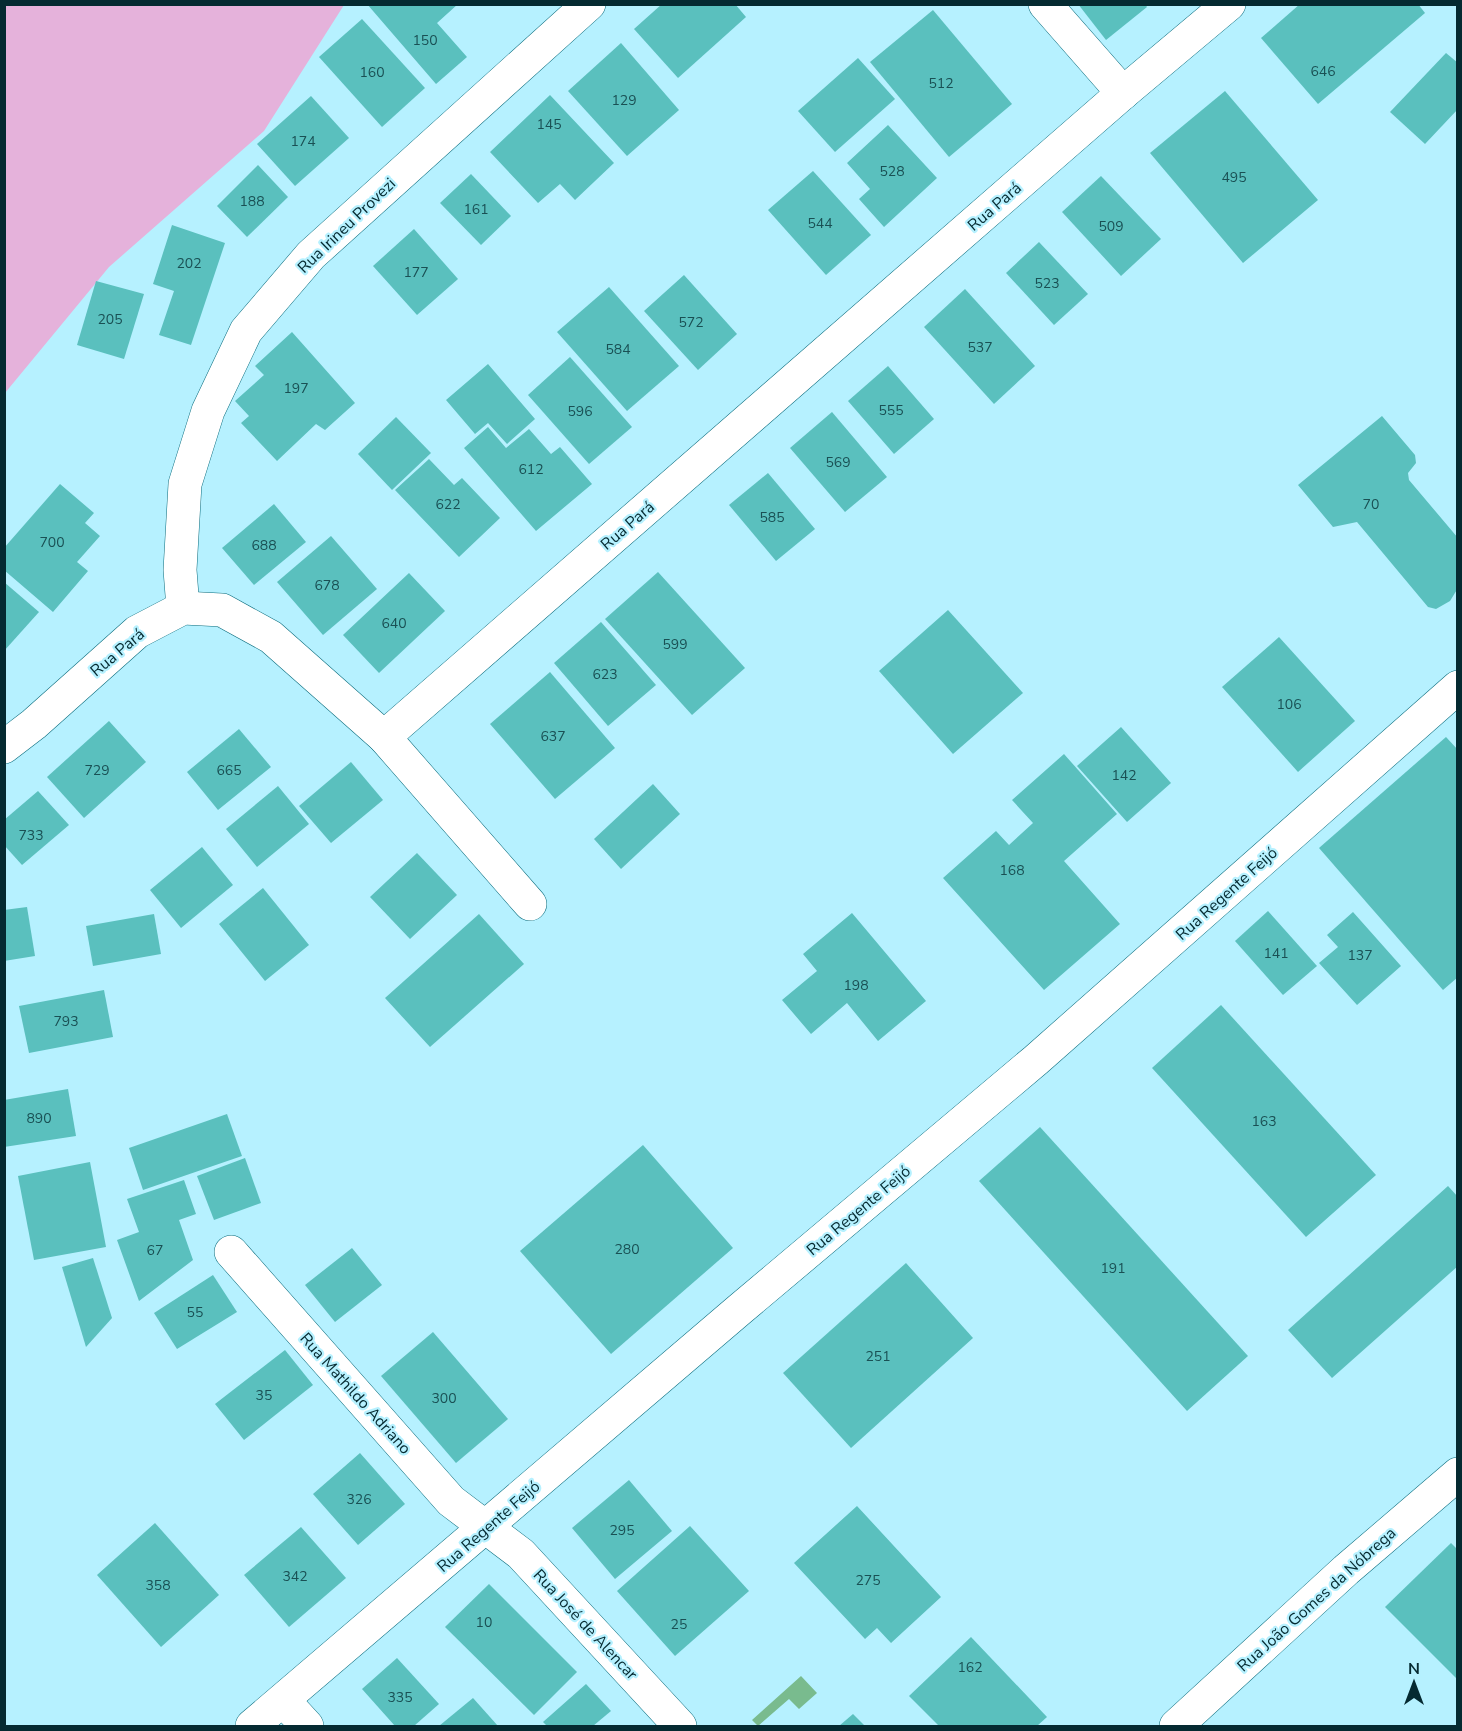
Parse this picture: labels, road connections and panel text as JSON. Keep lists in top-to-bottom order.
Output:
{
  "streets": {
    "street": [
      "Rua Pará",
      "Rua Irineu Provezi",
      "Rua Regente Feijó",
      "Rua Mathildo Adriano",
      "Rua João Gomes da Nóbrega",
      "Rua José de Alencar"
    ]
  },
  "crossings": [
    ["Rua Pará", "Rua Irineu Provezi"],
    ["Rua Regente Feijó", "Rua Mathildo Adriano"],
    ["Rua Regente Feijó", "Rua José de Alencar"],
    ["Rua Mathildo Adriano", "Rua José de Alencar"]
  ],
  "house_numbers": [
    "150",
    "646",
    "160",
    "512",
    "129",
    "145",
    "174",
    "528",
    "495",
    "188",
    "161",
    "544",
    "509",
    "202",
    "177",
    "523",
    "205",
    "572",
    "537",
    "584",
    "197",
    "555",
    "596",
    "569",
    "612",
    "622",
    "70",
    "585",
    "700",
    "688",
    "678",
    "640",
    "599",
    "623",
    "106",
    "637",
    "729",
    "665",
    "142",
    "733",
    "168",
    "141",
    "137",
    "198",
    "793",
    "890",
    "163",
    "280",
    "67",
    "191",
    "55",
    "251",
    "35",
    "300",
    "326",
    "295",
    "342",
    "275",
    "358",
    "10",
    "25",
    "162",
    "335"
  ],
  "north": "top"
}
